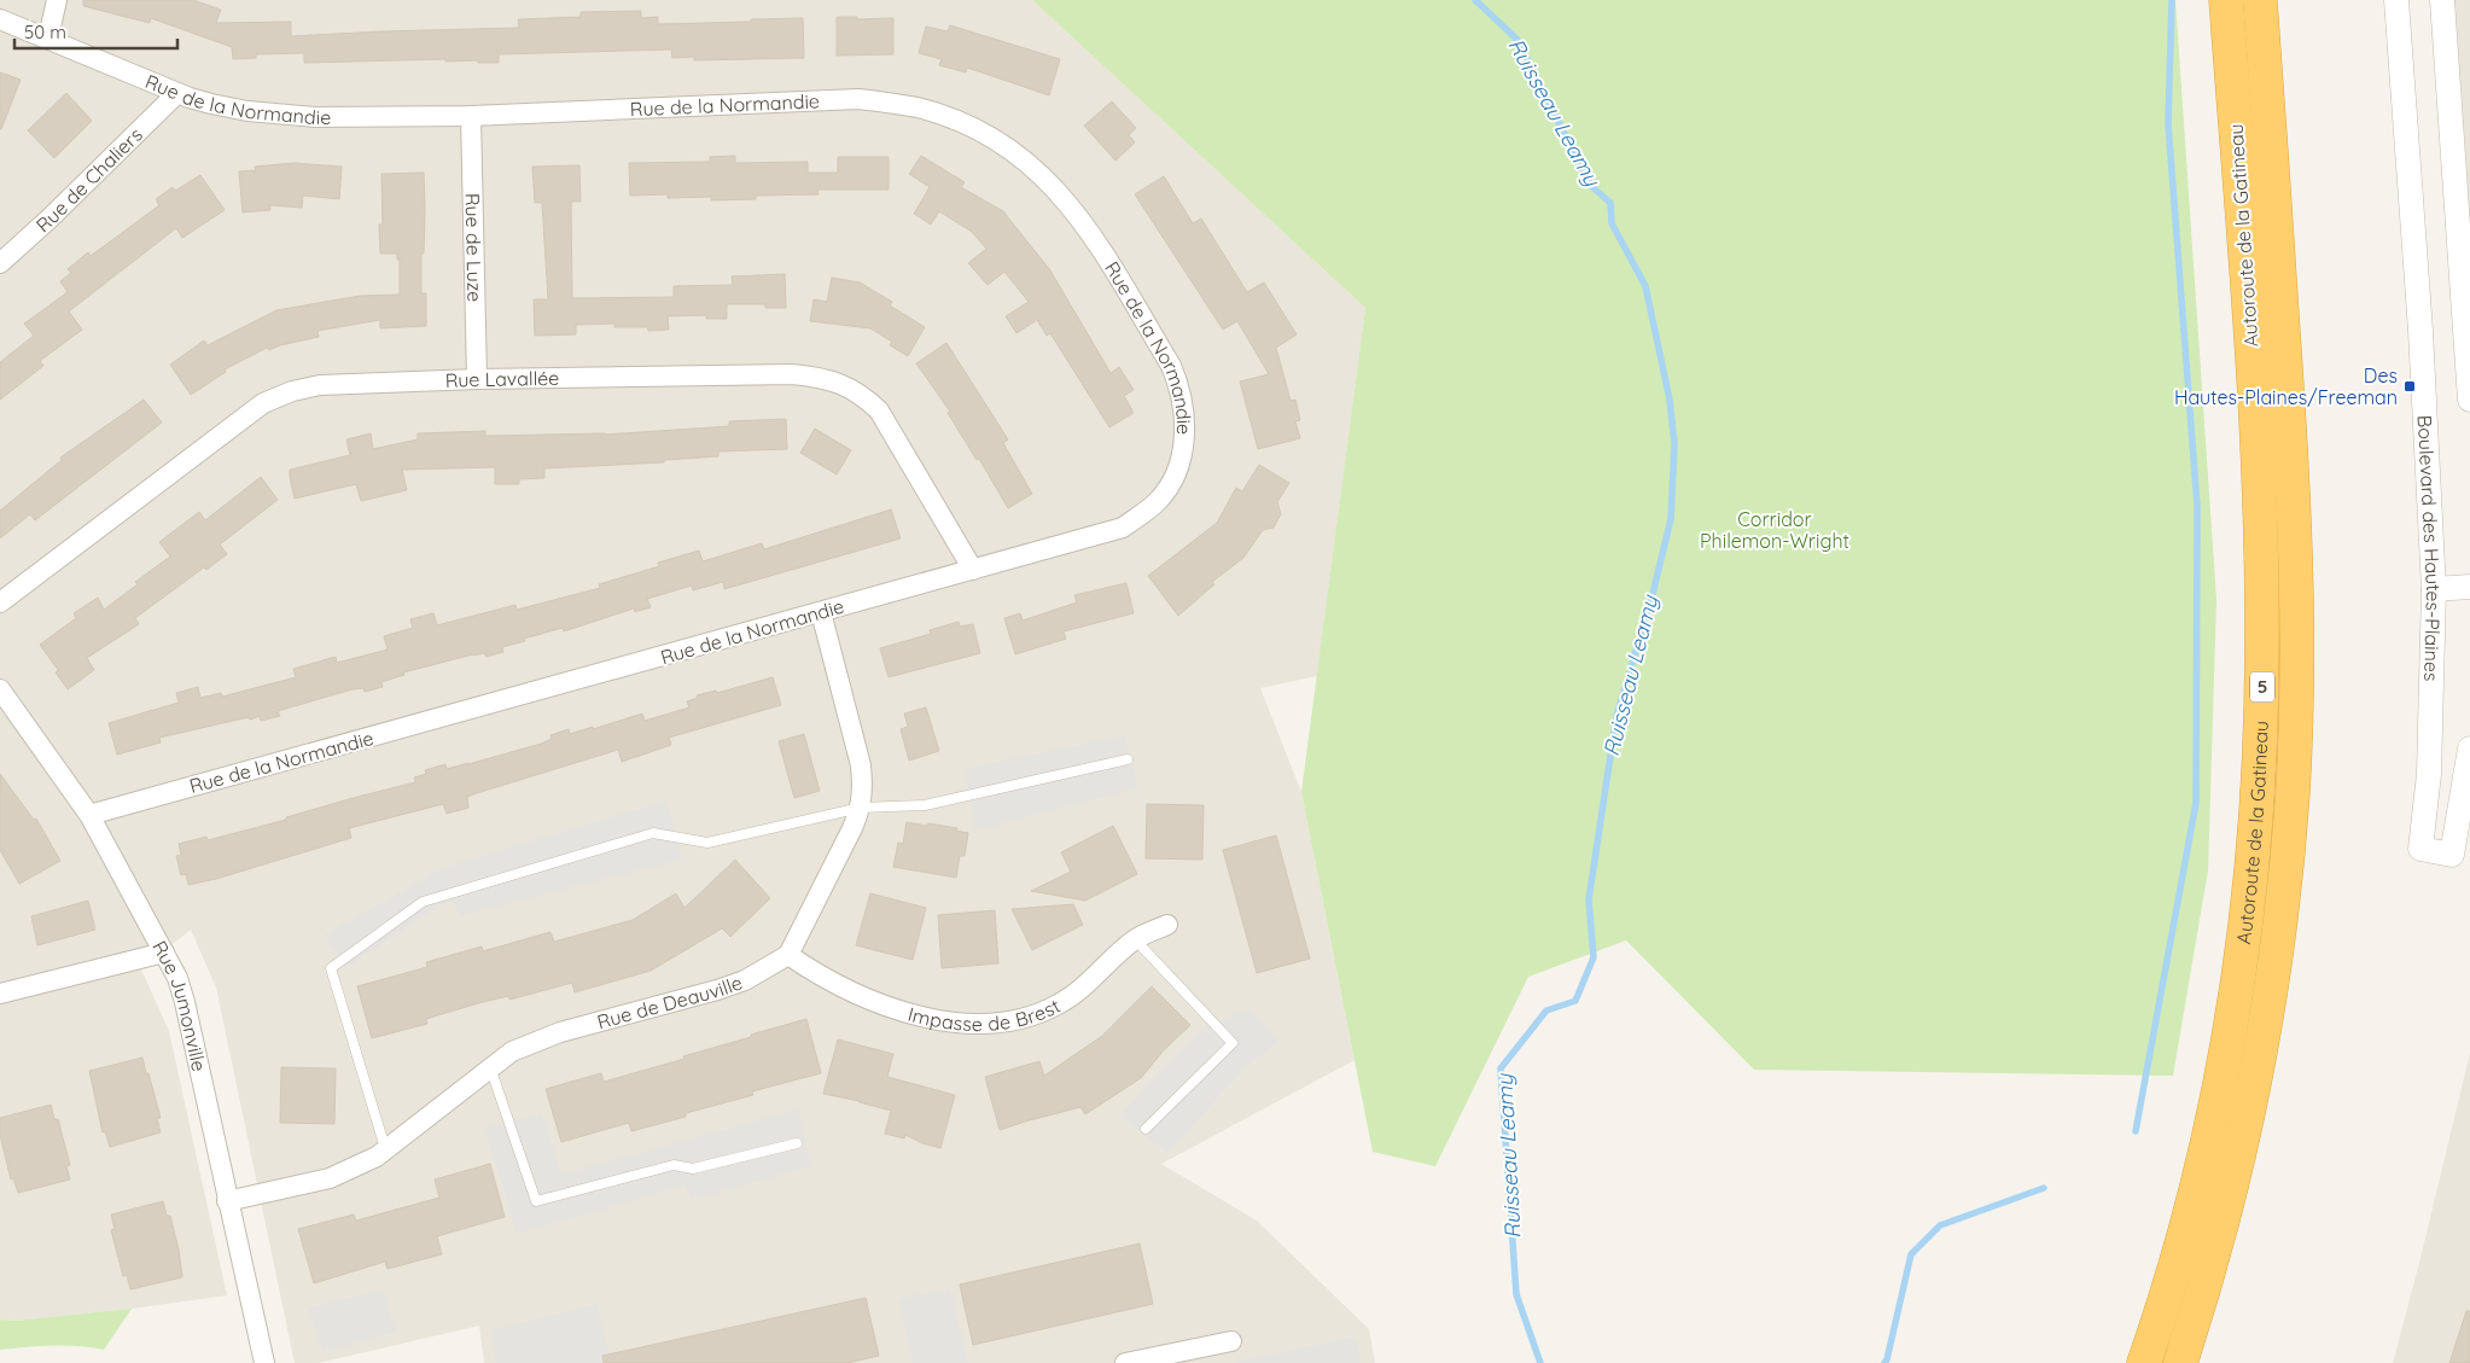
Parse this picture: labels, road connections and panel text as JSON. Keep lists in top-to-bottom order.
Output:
{
  "streets": {
    "highway": ["Autoroute de la Gatineau", "5"],
    "street": [
      "Rue de la Normandie",
      "Rue de Chaliers",
      "Rue de Luze",
      "Rue Lavallée",
      "Boulevard des Hautes-Plaines",
      "Rue de Deauville",
      "Impasse de Brest",
      "Rue Jumonville"
    ]
  },
  "crossings": [
    ["Rue de la Normandie", "Rue de Chaliers"],
    ["Rue de la Normandie", "Rue de Luze"],
    ["Rue de la Normandie", "Rue Lavallée"],
    ["Rue de la Normandie", "Rue Jumonville"],
    ["Rue de Luze", "Rue Lavallée"],
    ["Rue de Deauville", "Impasse de Brest"],
    ["Rue de Deauville", "Rue Jumonville"]
  ],
  "water": ["Ruisseau Leamy"],
  "parks": ["Corridor Philemon-Wright"],
  "places": {
    "transit": ["Des Hautes-Plaines/Freeman"]
  },
  "scale_bar": "50 m"
}
